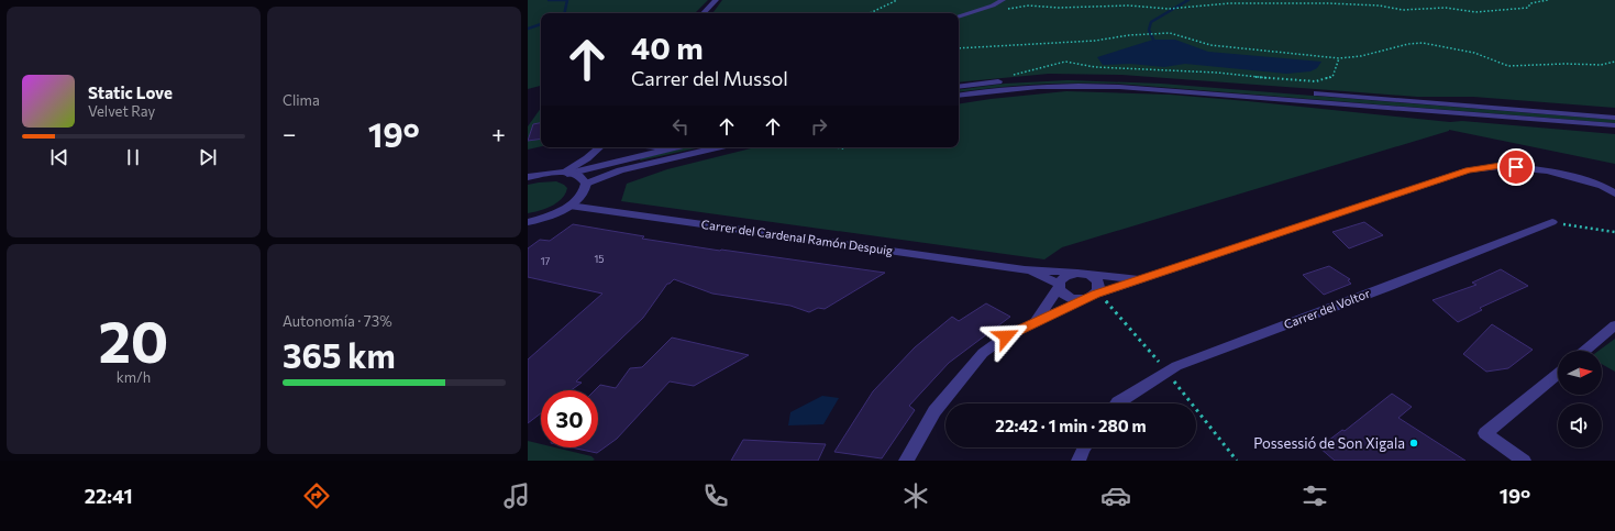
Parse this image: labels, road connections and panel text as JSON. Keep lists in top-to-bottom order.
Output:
{
  "streets": {
    "street": ["Carrer del Cardenal Ramón Despuig", "Carrer del Voltor"]
  },
  "places": ["Possessió de Son Xigala"],
  "house_numbers": ["15", "17"],
  "north": "right",
  "page": {
    "tile": [
      "Clima",
      ["20", "km/h"],
      ["Autonomía · 73%", "365 km"]
    ],
    "turn": ["40 m", "Carrer del Mussol"],
    "song": ["Static Love", "Velvet Ray"],
    "heat": ["−", "19°", "+"],
    "limit": "30",
    "trip": "22:42 · 1 min · 280 m",
    "tabs": ["22:41", "19°"]
  }
}
